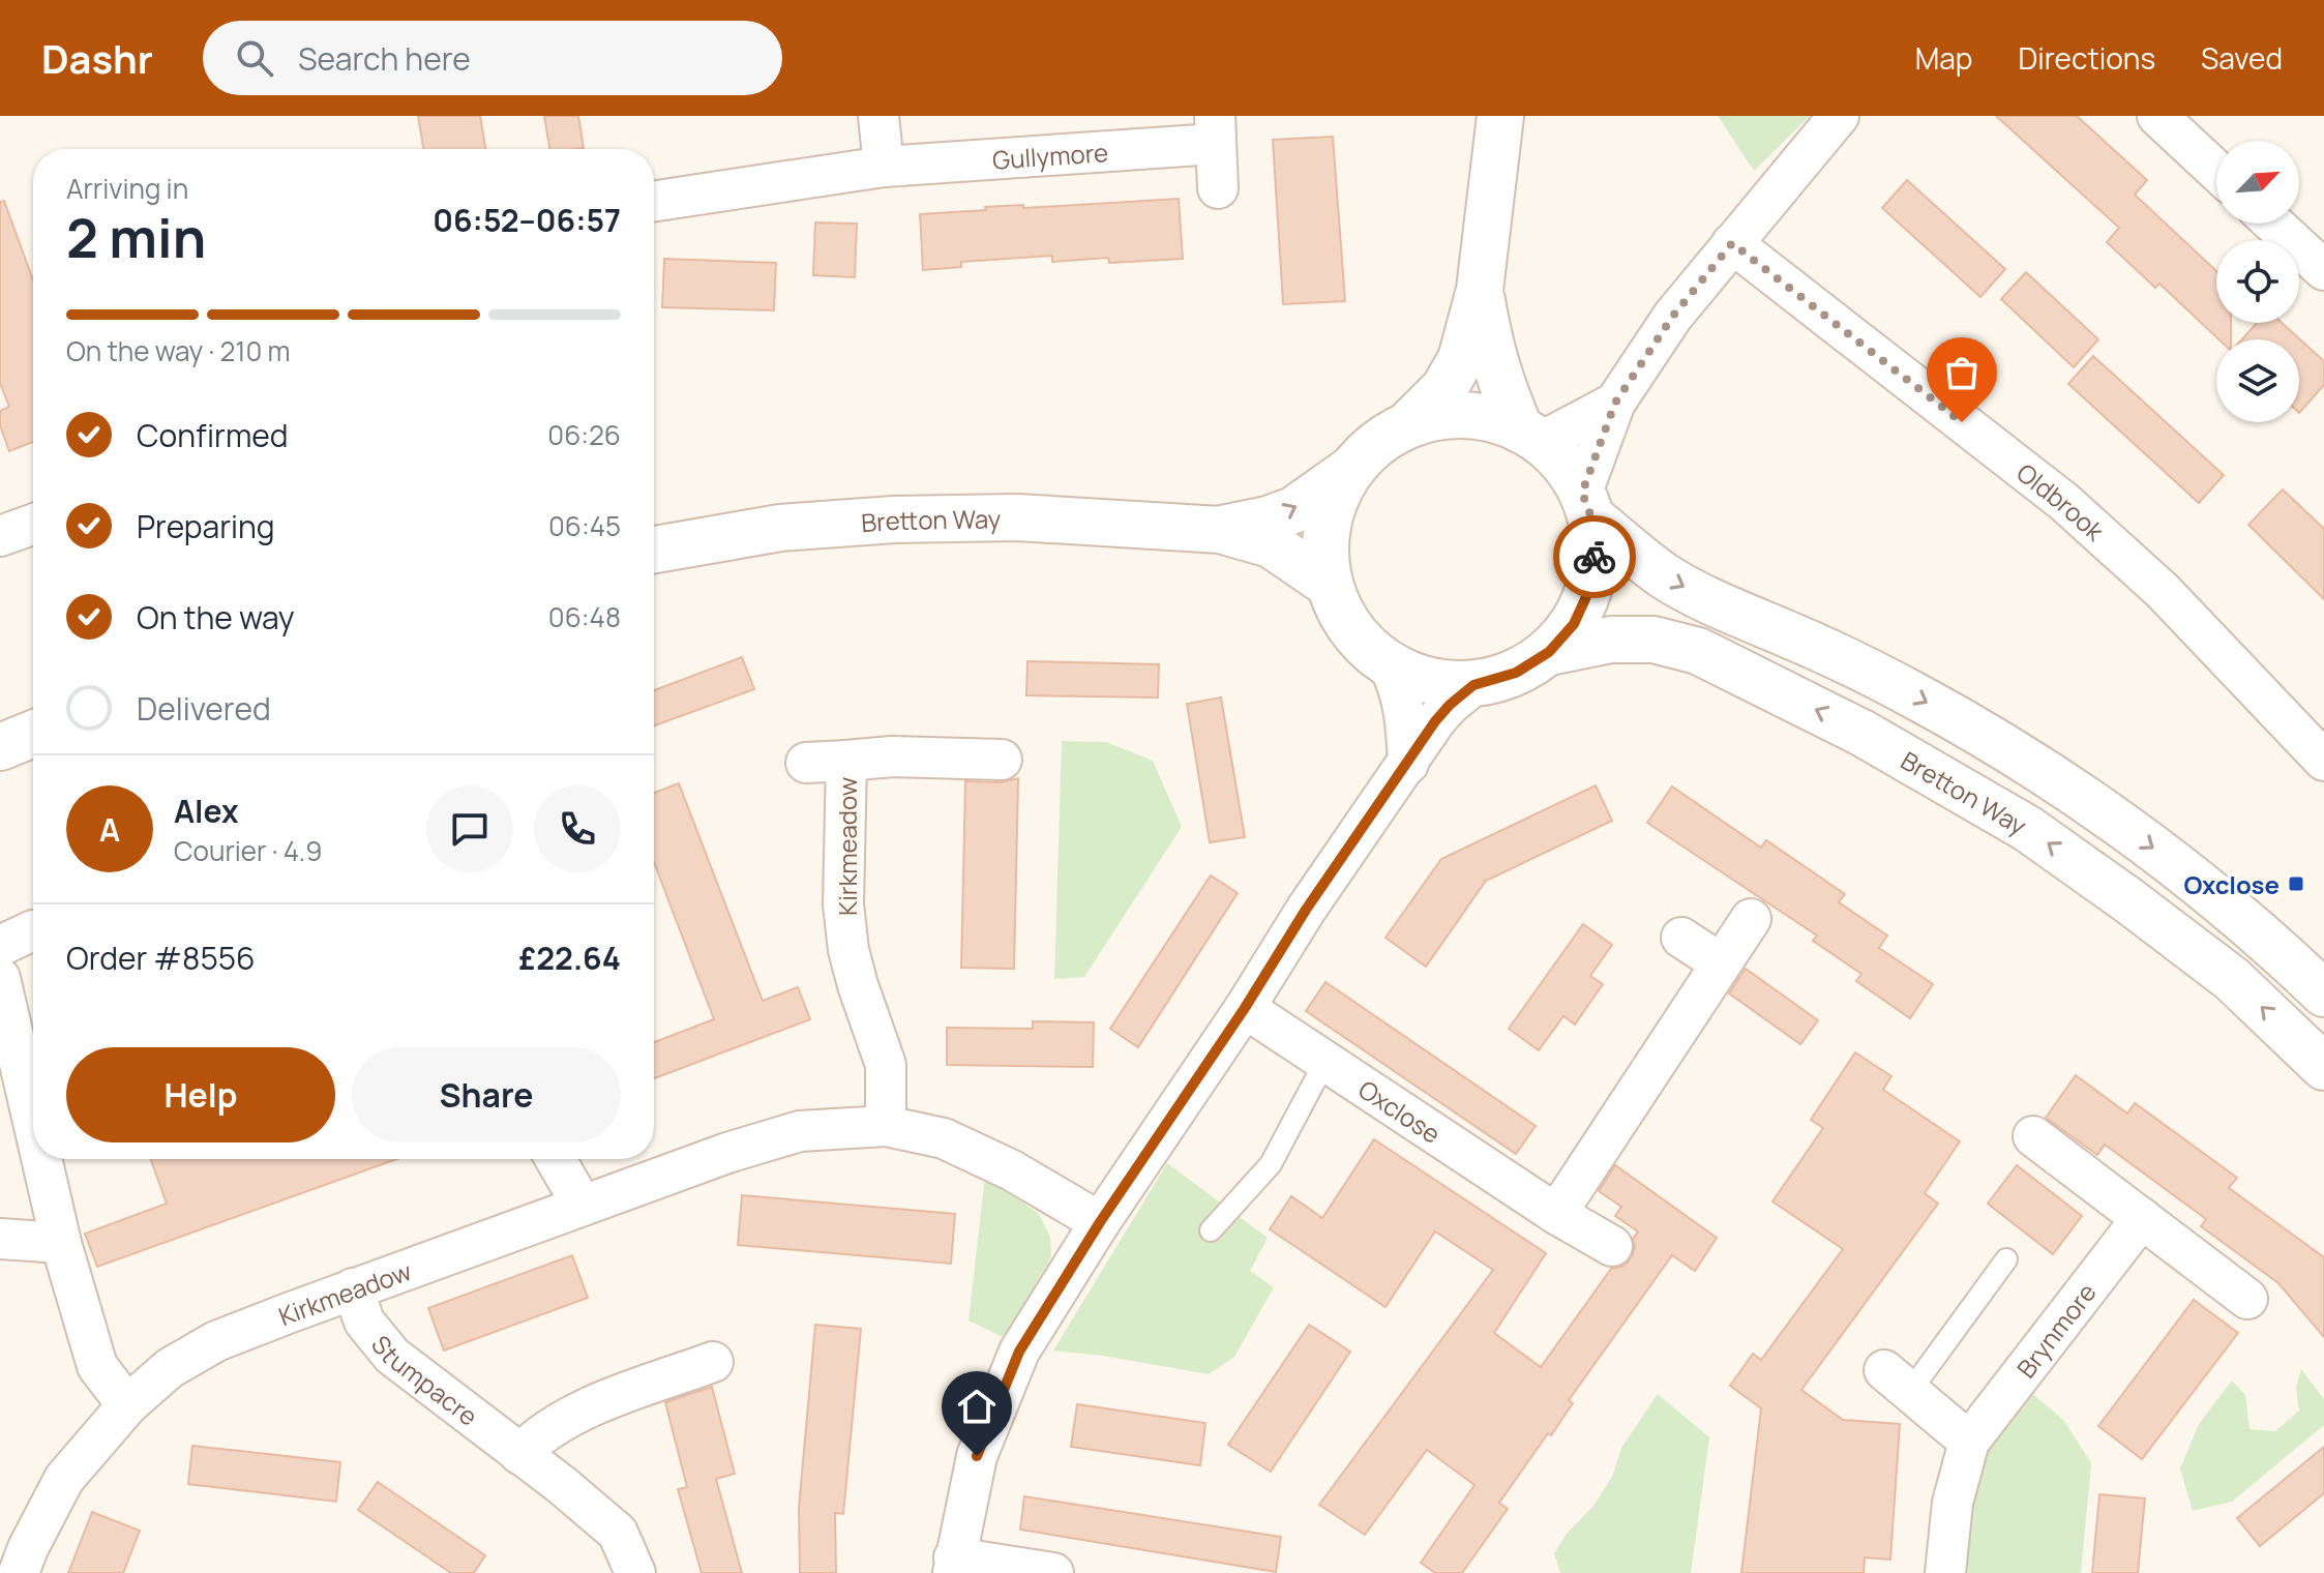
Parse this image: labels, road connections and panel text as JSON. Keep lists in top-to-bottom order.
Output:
{
  "streets": {
    "street": [
      "Gullymore",
      "Oldbrook",
      "Bretton Way",
      "Kirkmeadow",
      "Oxclose",
      "Brynmore",
      "Stumpacre"
    ]
  },
  "crossings": [
    ["Kirkmeadow", "Stumpacre"]
  ],
  "places": {
    "transit": ["Oxclose"]
  },
  "north": "top right",
  "page": {
    "header": "Dashr",
    "search": "Search here",
    "nav": ["Map", "Directions", "Saved"],
    "heading": ["2 min", "Arriving in", "06:52–06:57"],
    "panel": [
      "Alex",
      "Courier · 4.9",
      "Order #8556",
      "£22.64"
    ],
    "bar": "On the way · 210 m",
    "list": [
      ["Confirmed", "06:26"],
      ["Preparing", "06:45"],
      ["On the way", "06:48"],
      "Delivered"
    ],
    "round": "A",
    "buttons": ["Help", "Share"]
  }
}
